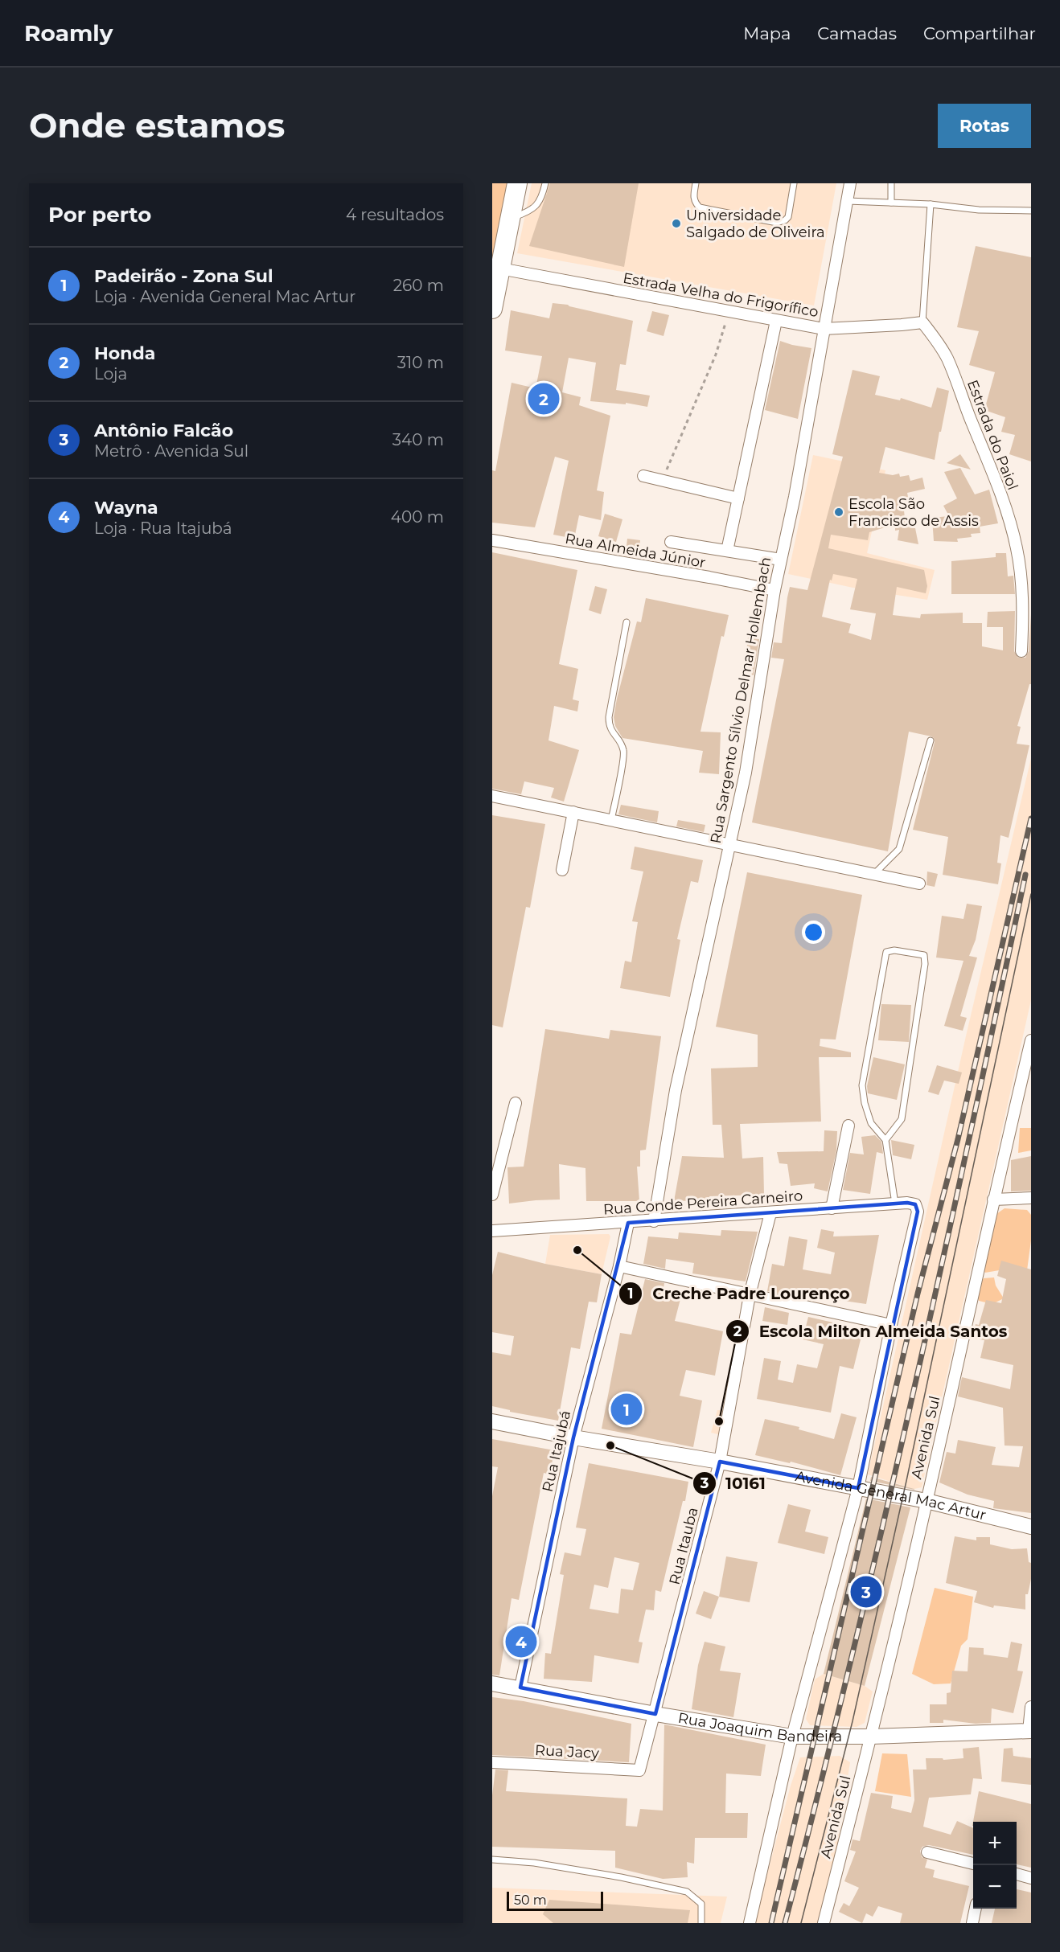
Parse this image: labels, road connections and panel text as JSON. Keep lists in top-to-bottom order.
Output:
{
  "streets": {
    "main road": ["Avenida General Mac Artur", "Rua Joaquim Bandeira"],
    "street": [
      "Estrada Velha do Frigorífico",
      "Estrada do Paiol",
      "Rua Almeida Júnior",
      "Rua Sargento Sílvio Delmar Hollembach",
      "Rua Conde Pereira Carneiro",
      "Avenida Sul",
      "Rua Itajubá",
      "Rua Itauba",
      "Rua Jacy"
    ]
  },
  "crossings": [
    ["Estrada Velha do Frigorífico", "Estrada do Paiol"],
    ["Estrada Velha do Frigorífico", "Rua Sargento Sílvio Delmar Hollembach"],
    ["Rua Almeida Júnior", "Rua Sargento Sílvio Delmar Hollembach"],
    ["Rua Sargento Sílvio Delmar Hollembach", "Rua Conde Pereira Carneiro"],
    ["Rua Conde Pereira Carneiro", "Rua Itajubá"],
    ["Rua Conde Pereira Carneiro", "Rua Itauba"],
    ["Avenida Sul", "Avenida General Mac Artur"],
    ["Avenida Sul", "Rua Joaquim Bandeira"],
    ["Rua Itajubá", "Avenida General Mac Artur"],
    ["Rua Itajubá", "Rua Joaquim Bandeira"],
    ["Avenida General Mac Artur", "Rua Itauba"],
    ["Rua Itauba", "Rua Joaquim Bandeira"],
    ["Rua Itauba", "Rua Jacy"]
  ],
  "places": [
    "Universidade Salgado de Oliveira",
    "Escola São Francisco de Assis",
    "Creche Padre Lourenço",
    "Escola Milton Almeida Santos",
    "10161"
  ],
  "scale_bar": "50 m",
  "page": {
    "header": "Roamly",
    "nav": ["Mapa", "Camadas", "Compartilhar"],
    "buttons": "Rotas",
    "title": "Onde estamos",
    "heading": ["Por perto", "4 resultados"],
    "list": [
      {
        "mark": "1",
        "name": "Padeirão - Zona Sul",
        "note": "Loja · Avenida General Mac Artur",
        "value": "260 m"
      },
      {
        "mark": "2",
        "name": "Honda",
        "note": "Loja",
        "value": "310 m"
      },
      {
        "mark": "3",
        "name": "Antônio Falcão",
        "note": "Metrô · Avenida Sul",
        "value": "340 m"
      },
      {
        "mark": "4",
        "name": "Wayna",
        "note": "Loja · Rua Itajubá",
        "value": "400 m"
      }
    ],
    "pins": [
      "2",
      "1",
      "3",
      "4"
    ],
    "map_buttons": ["+", "−"],
    "scale": "50 m"
  }
}
